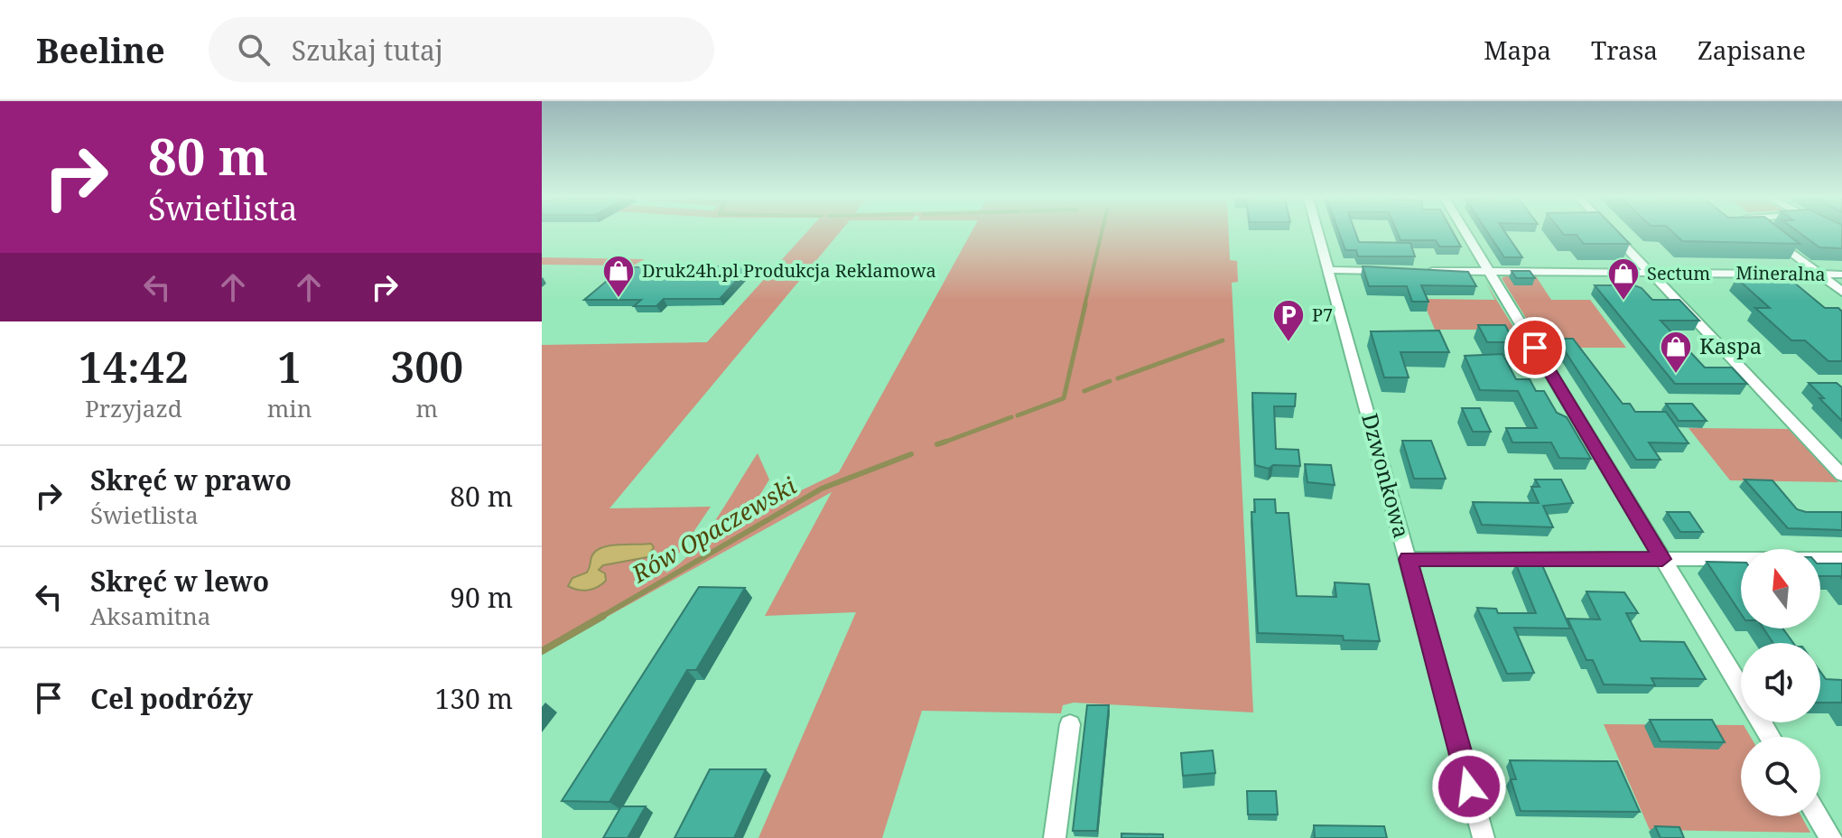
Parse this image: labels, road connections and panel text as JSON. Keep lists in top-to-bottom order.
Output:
{
  "streets": {
    "street": ["Mineralna", "Dzwonkowa"]
  },
  "water": ["Rów Opaczewski"],
  "places": {
    "shop": ["Druk24h.pl Produkcja Reklamowa", "Sectum", "Kaspa"],
    "parking": ["P7"]
  },
  "north": "top",
  "page": {
    "header": "Beeline",
    "search": "Szukaj tutaj",
    "nav": ["Mapa", "Trasa", "Zapisane"],
    "turn": ["80 m", "Świetlista"],
    "eta": [
      "14:42",
      "Przyjazd",
      "1",
      "min",
      "300",
      "m"
    ],
    "list": [
      {
        "name": "Skręć w prawo",
        "note": "Świetlista",
        "value": "80 m"
      },
      {
        "name": "Skręć w lewo",
        "note": "Aksamitna",
        "value": "90 m"
      },
      {
        "name": "Cel podróży",
        "value": "130 m"
      }
    ]
  }
}
